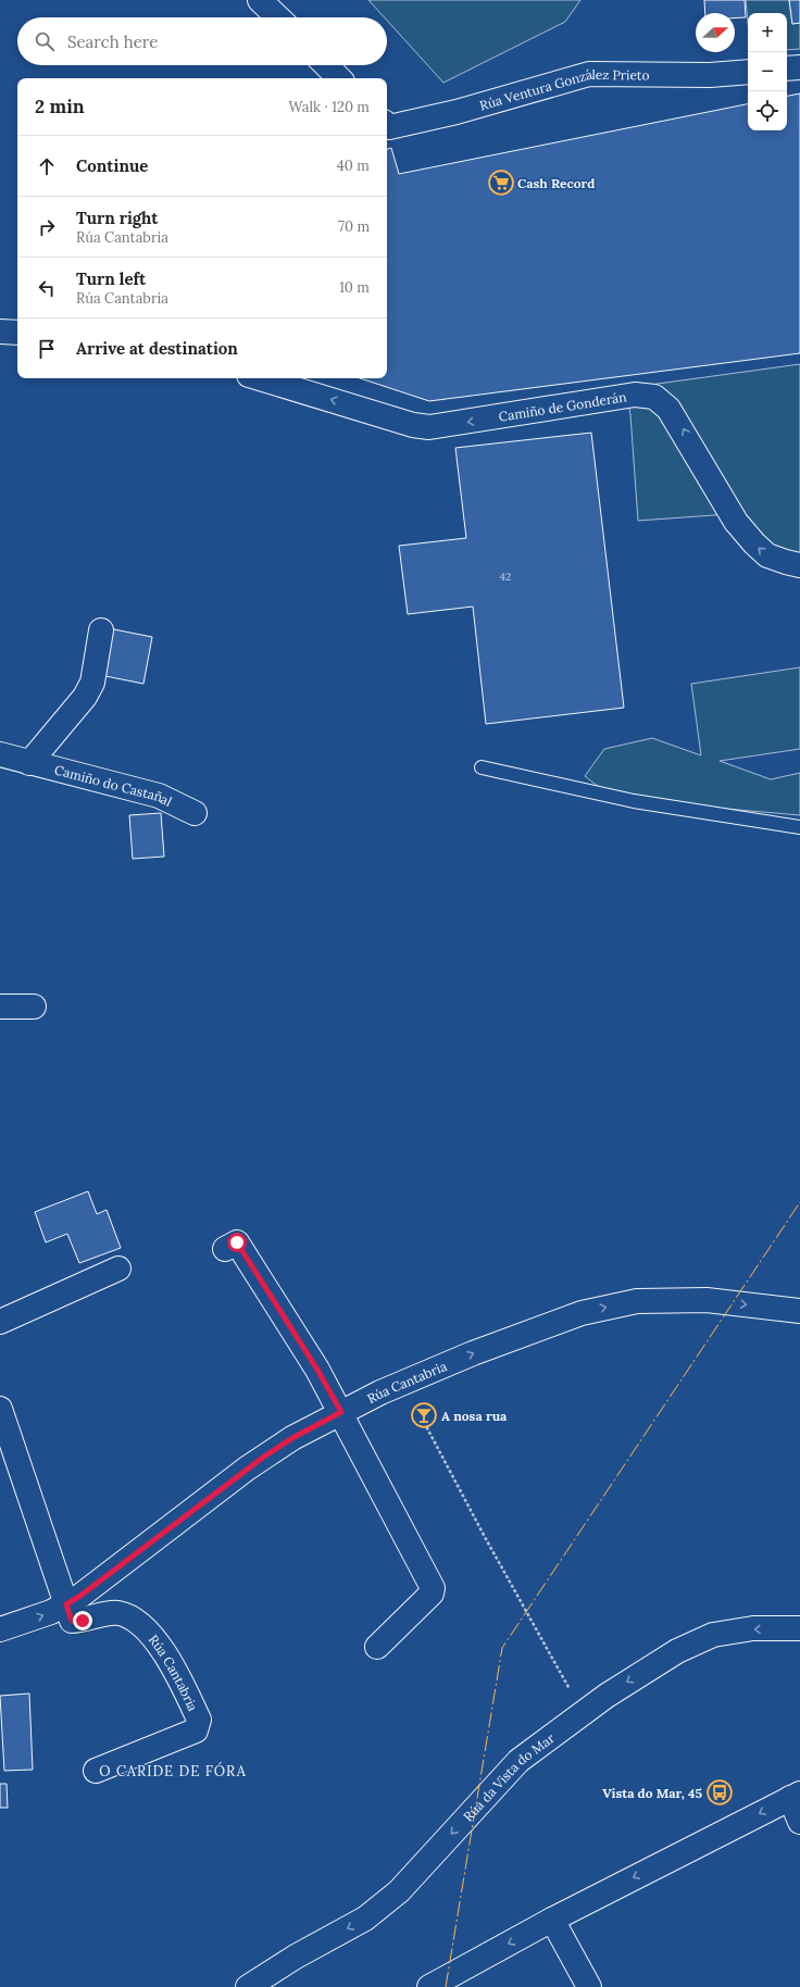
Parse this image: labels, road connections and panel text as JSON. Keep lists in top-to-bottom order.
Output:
{
  "streets": {
    "street": [
      "Rúa Ventura González Prieto",
      "Camiño de Gonderán",
      "Camiño do Castañal",
      "Rúa Cantabria",
      "Rúa da Vista do Mar"
    ]
  },
  "one_way": ["Camiño de Gonderán", "Rúa Cantabria"],
  "districts": ["O CARIDE DE FÓRA"],
  "places": {
    "supermarket": ["Cash Record"],
    "bar": ["A nosa rua"],
    "bus stop": ["Vista do Mar, 45"]
  },
  "house_numbers": ["42"],
  "north": "right",
  "page": {
    "map_buttons": ["+", "−"],
    "search": "Search here",
    "heading": ["2 min", "Walk · 120 m"],
    "list": [
      ["Continue", "40 m"],
      ["Turn right", "Rúa Cantabria", "70 m"],
      ["Turn left", "Rúa Cantabria", "10 m"],
      "Arrive at destination"
    ]
  }
}
